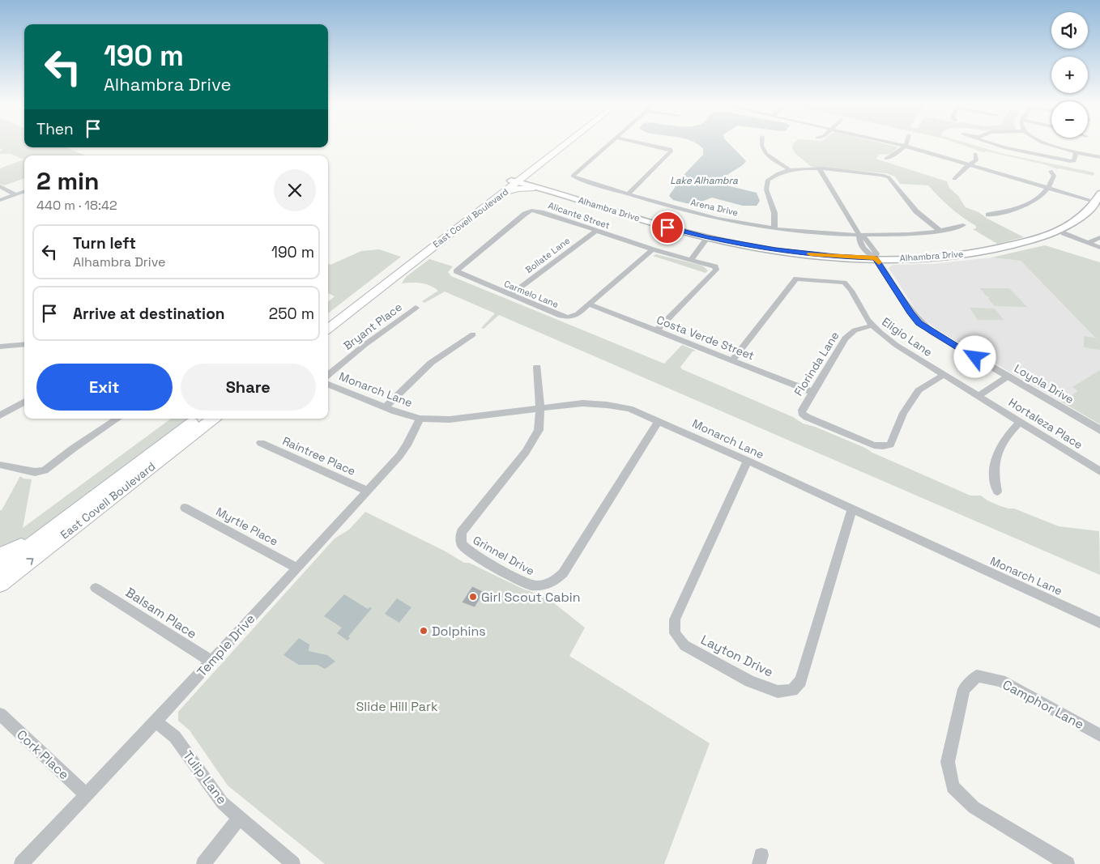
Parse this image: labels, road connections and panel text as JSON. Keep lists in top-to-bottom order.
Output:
{
  "streets": {
    "main road": ["Alhambra Drive", "East Covell Boulevard"],
    "street": [
      "Arena Drive",
      "Alicante Street",
      "Bollate Lane",
      "Carmelo Lane",
      "Bryant Place",
      "Eligio Lane",
      "Costa Verde Street",
      "Florinda Lane",
      "Loyola Drive",
      "Monarch Lane",
      "Hortaleza Place",
      "Raintree Place",
      "Myrtle Place",
      "Grinnel Drive",
      "Balsam Place",
      "Temple Drive",
      "Layton Drive",
      "Camphor Lane",
      "Cork Place",
      "Tulip Lane"
    ]
  },
  "crossings": [
    ["Alhambra Drive", "East Covell Boulevard"],
    ["Alhambra Drive", "Loyola Drive"],
    ["Alicante Street", "Bollate Lane"],
    ["Alicante Street", "Carmelo Lane"],
    ["Alicante Street", "Costa Verde Street"],
    ["Bollate Lane", "Carmelo Lane"],
    ["Carmelo Lane", "Costa Verde Street"],
    ["Eligio Lane", "Costa Verde Street"],
    ["Eligio Lane", "Florinda Lane"],
    ["Eligio Lane", "Hortaleza Place"],
    ["Costa Verde Street", "Florinda Lane"],
    ["Monarch Lane", "Grinnel Drive"],
    ["Monarch Lane", "Temple Drive"],
    ["Monarch Lane", "Layton Drive"],
    ["Raintree Place", "Temple Drive"],
    ["Myrtle Place", "Temple Drive"],
    ["Balsam Place", "Temple Drive"],
    ["Temple Drive", "Cork Place"],
    ["Temple Drive", "Tulip Lane"]
  ],
  "water": ["Lake Alhambra"],
  "parks": ["Slide Hill Park"],
  "places": ["Girl Scout Cabin", "Dolphins"],
  "page": {
    "map_buttons": ["+", "−"],
    "turn": ["190 m", "Alhambra Drive"],
    "then": "Then",
    "heading": ["2 min", "440 m · 18:42"],
    "list": [
      {
        "name": "Turn left",
        "note": "Alhambra Drive",
        "value": "190 m"
      },
      {
        "name": "Arrive at destination",
        "value": "250 m"
      }
    ],
    "buttons": ["Exit", "Share"]
  }
}
